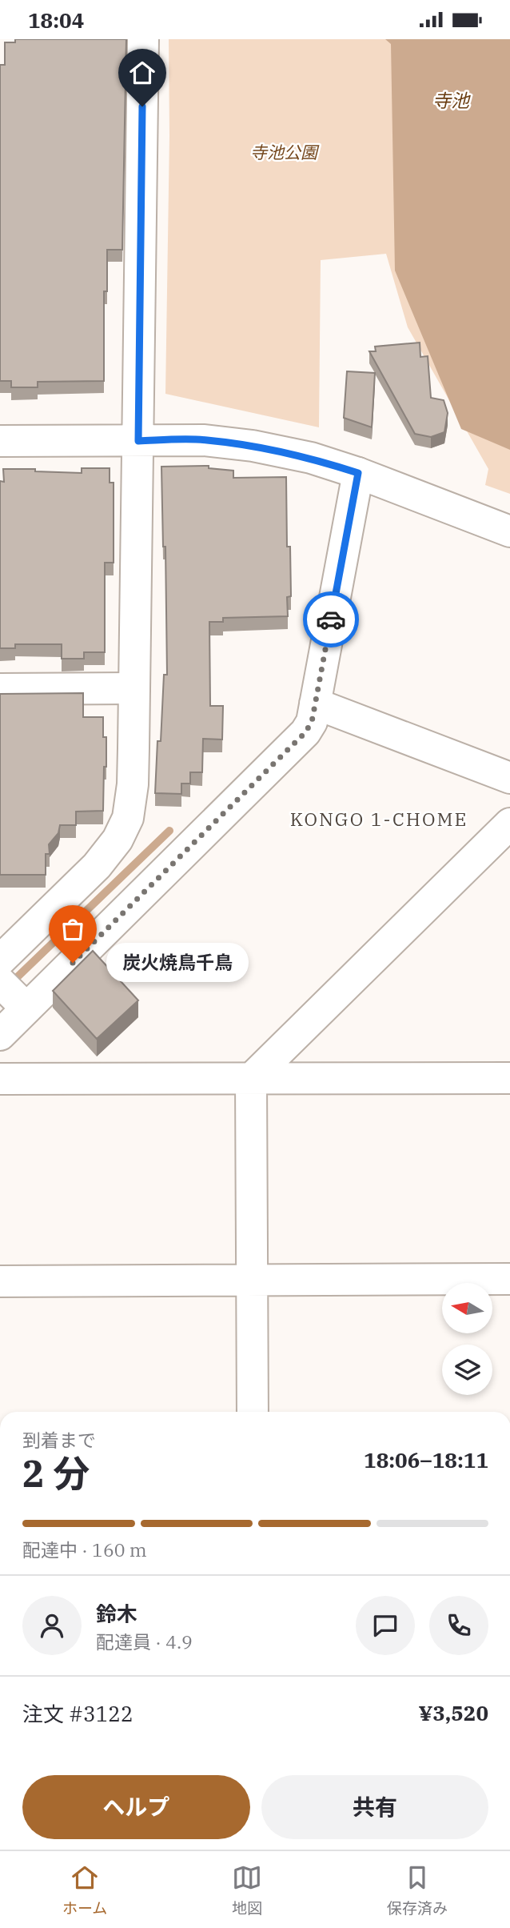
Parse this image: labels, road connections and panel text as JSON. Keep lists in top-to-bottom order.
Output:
{
  "districts": ["KONGO 1-CHOME"],
  "water": ["寺池"],
  "parks": ["寺池公園"],
  "places": ["炭火焼鳥千鳥"],
  "north": "left",
  "page": {
    "status": "18:04",
    "bubble": "炭火焼鳥千鳥",
    "heading": ["2 分", "到着まで", "18:06–18:11"],
    "panel": [
      "鈴木",
      "配達員 · 4.9",
      "注文 #3122",
      "¥3,520"
    ],
    "bar": "配達中 · 160 m",
    "buttons": ["ヘルプ", "共有"],
    "tabs": ["ホーム", "地図", "保存済み"]
  }
}
